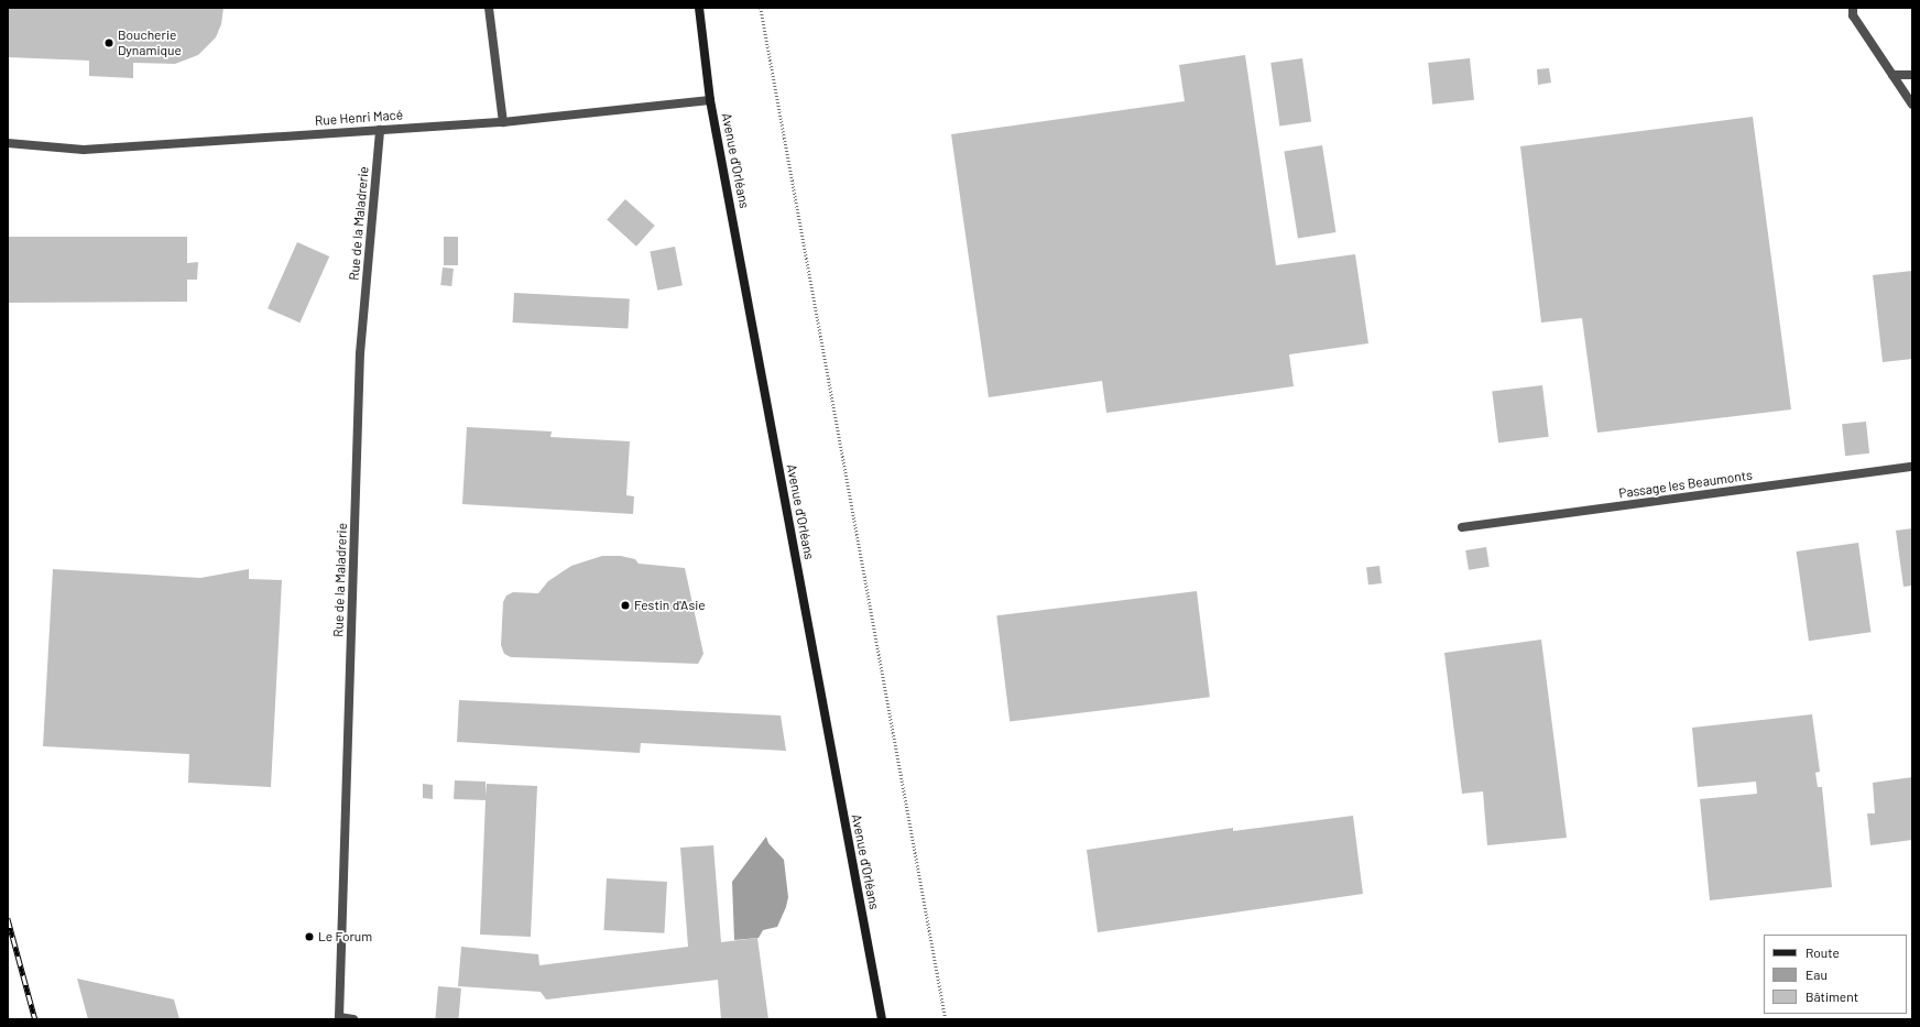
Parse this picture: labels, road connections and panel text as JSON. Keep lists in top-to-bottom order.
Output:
{
  "streets": {
    "main road": ["Avenue d'Orléans"],
    "street": ["Rue Henri Macé", "Rue de la Maladrerie", "Passage les Beaumonts"]
  },
  "crossings": [
    ["Rue Henri Macé", "Avenue d'Orléans"],
    ["Rue Henri Macé", "Rue de la Maladrerie"]
  ],
  "places": ["Boucherie Dynamique", "Festin d'Asie", "Le Forum"],
  "legend": ["Route", "Eau", "Bâtiment"]
}
